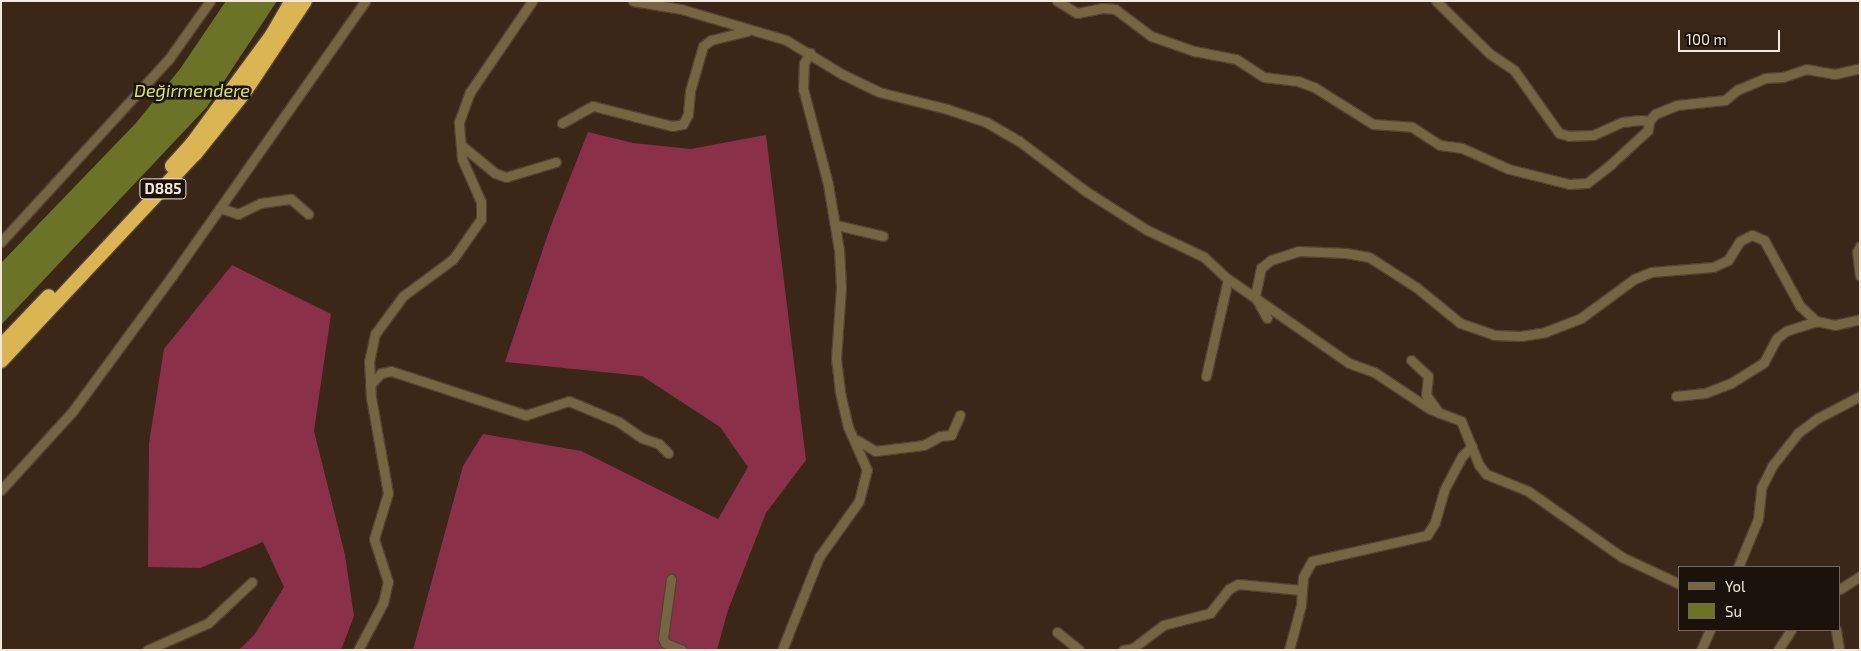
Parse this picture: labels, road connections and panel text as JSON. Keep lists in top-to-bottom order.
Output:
{
  "streets": {
    "highway": ["D885"]
  },
  "water": ["Değirmendere"],
  "legend": ["Yol", "Su"],
  "scale_bar": "100 m"
}
